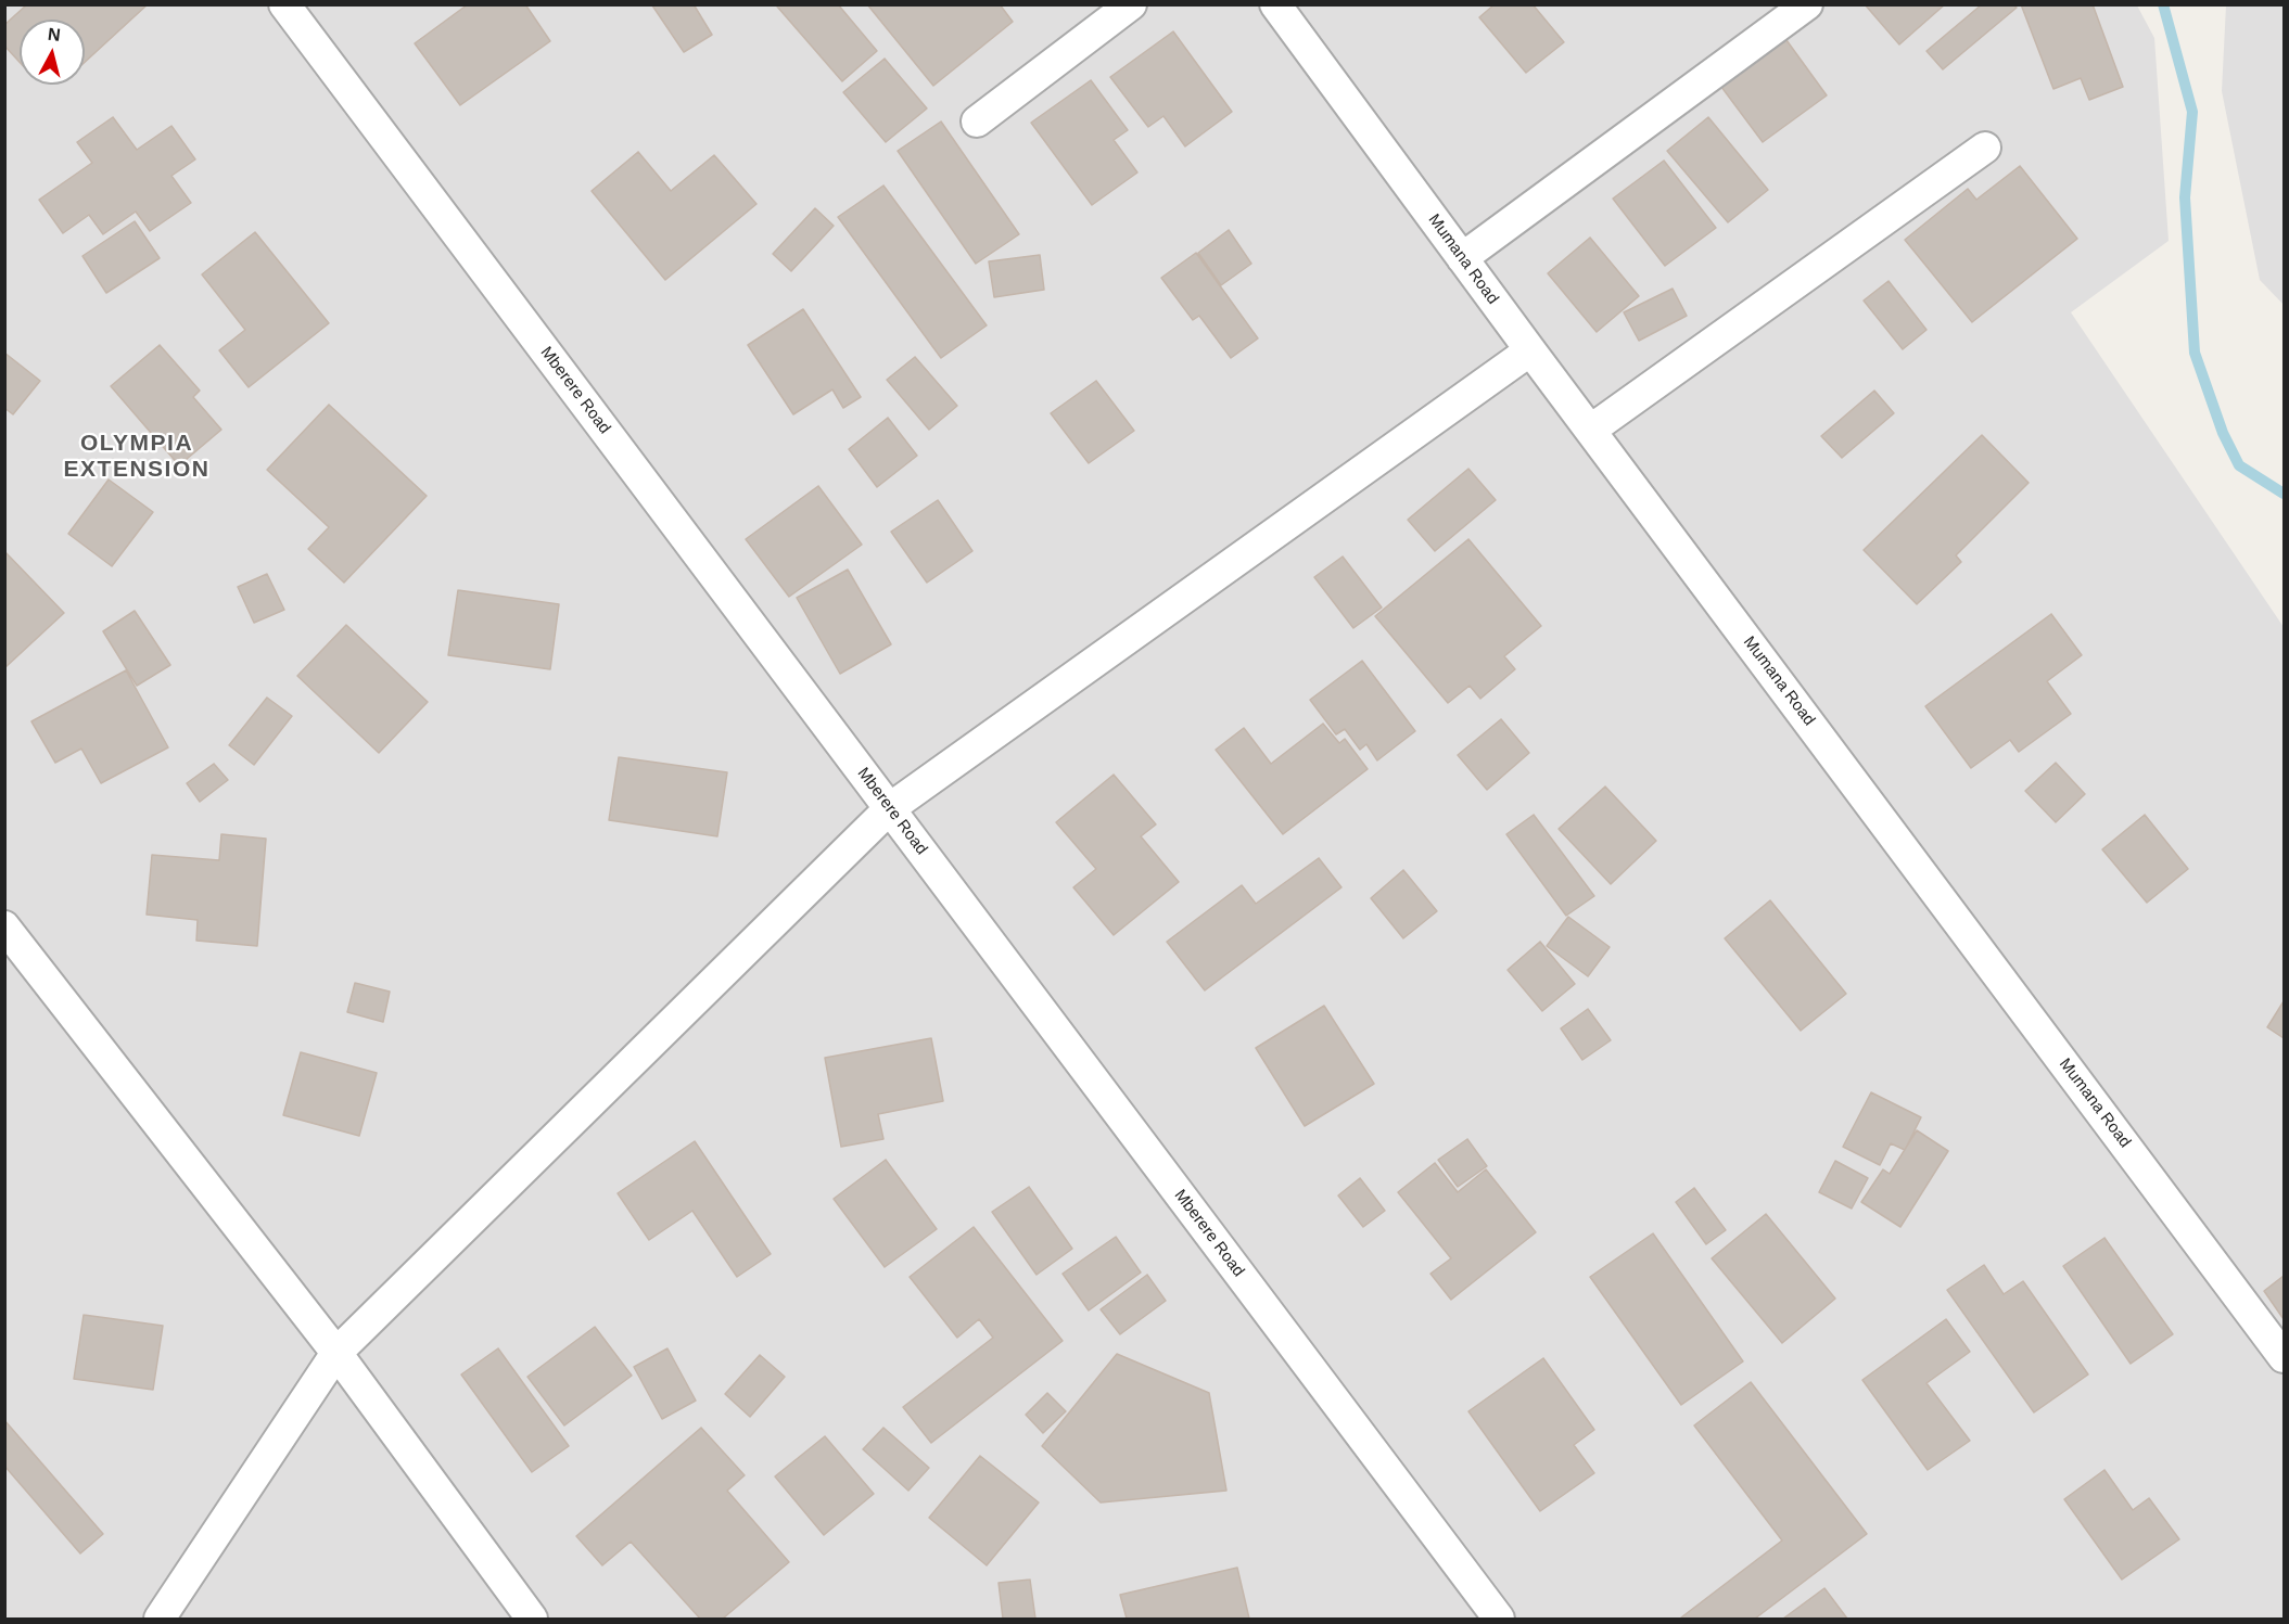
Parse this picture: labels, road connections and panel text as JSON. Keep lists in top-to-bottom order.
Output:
{
  "streets": {
    "street": ["Mumana Road", "Mberere Road"]
  },
  "districts": ["OLYMPIA EXTENSION"],
  "north": "top"
}
